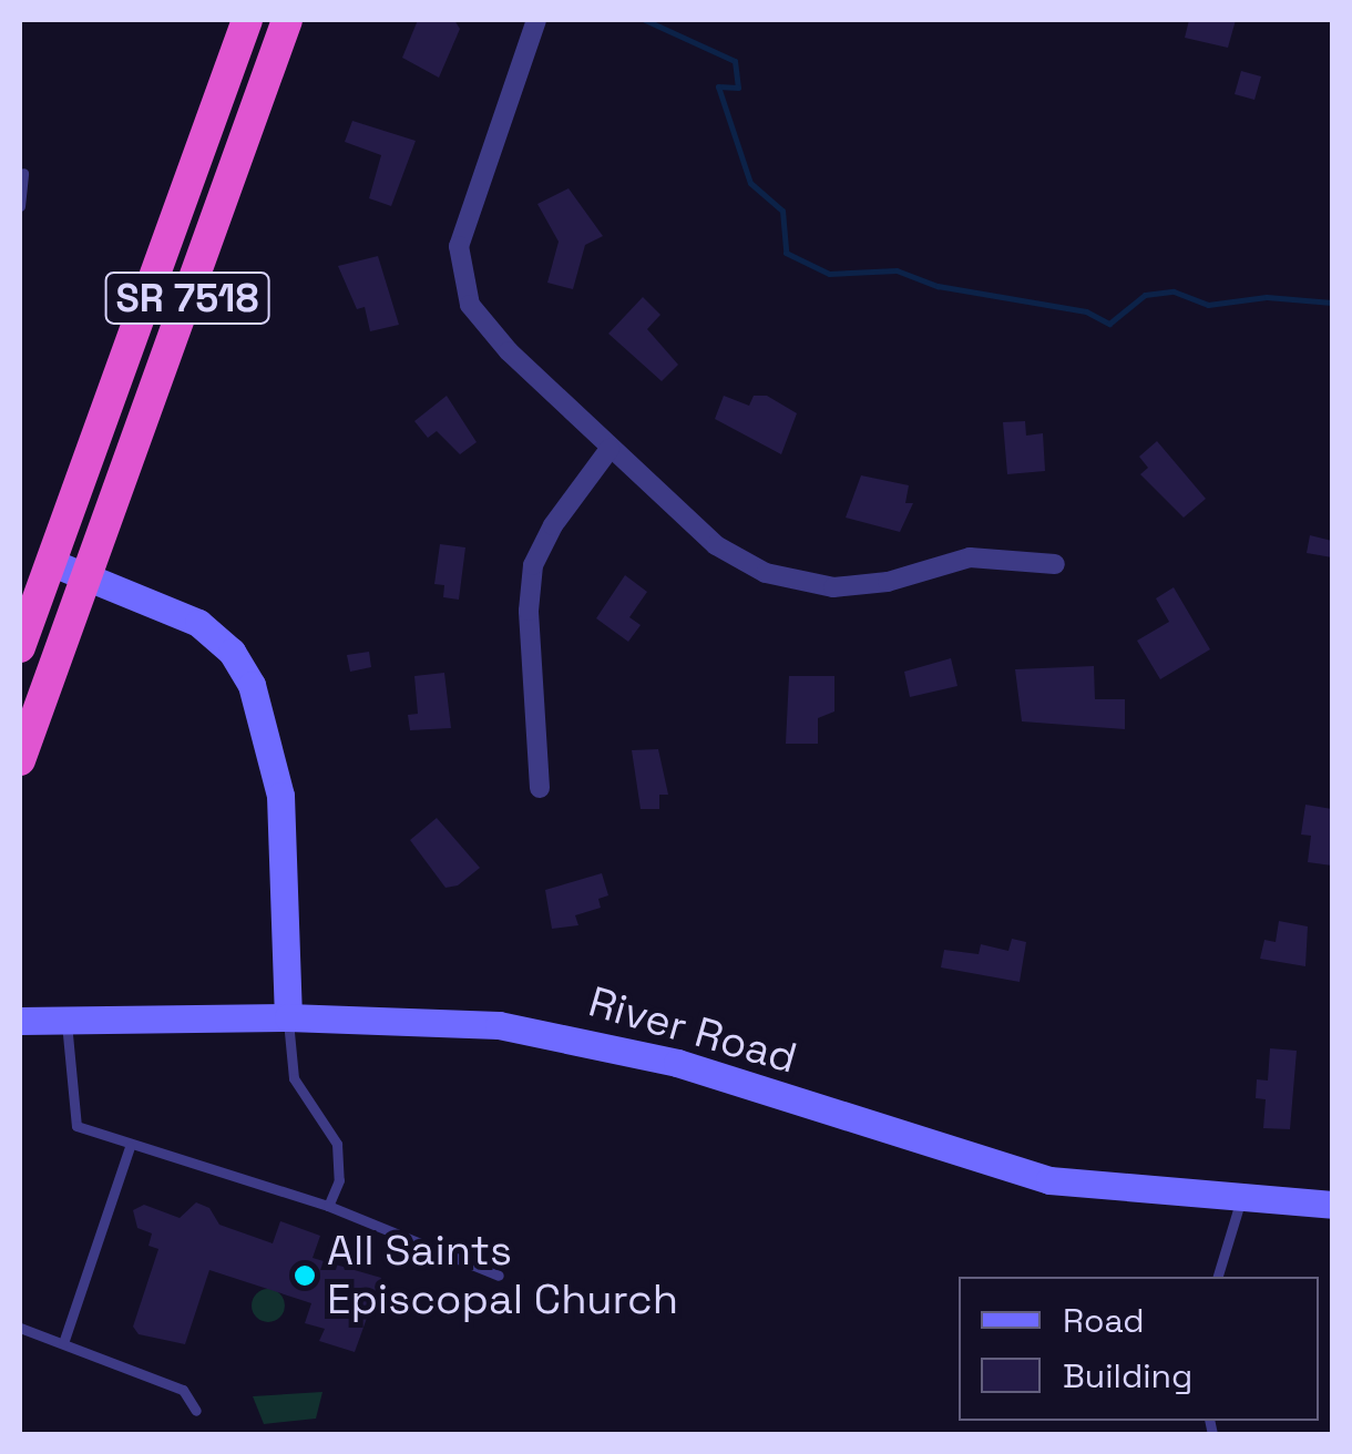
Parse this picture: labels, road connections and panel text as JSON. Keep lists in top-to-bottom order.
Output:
{
  "streets": {
    "highway": ["SR 7518"],
    "main road": ["River Road"]
  },
  "places": ["All Saints Episcopal Church"],
  "legend": ["Road", "Building"]
}
